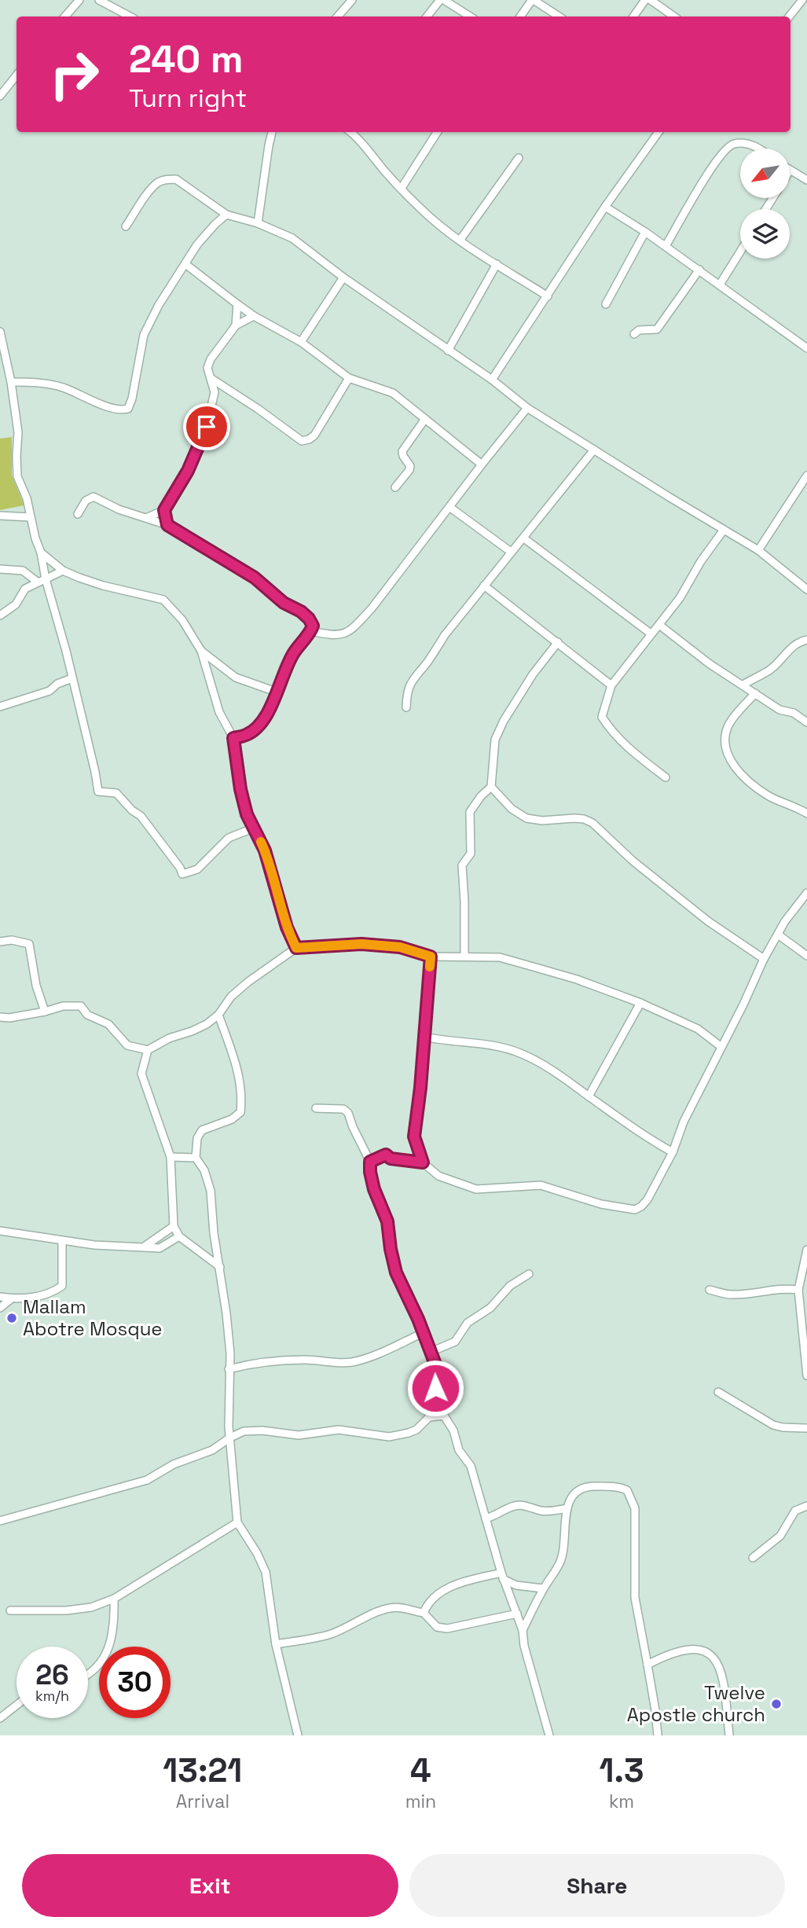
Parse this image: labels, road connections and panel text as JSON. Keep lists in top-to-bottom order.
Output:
{
  "places": ["Mallam Abotre Mosque", "Twelve Apostle church"],
  "north": "bottom left",
  "page": {
    "turn": ["240 m", "Turn right"],
    "speed": "26 km/h",
    "limit": "30",
    "eta": [
      "13:21",
      "Arrival",
      "4",
      "min",
      "1.3",
      "km"
    ],
    "buttons": ["Exit", "Share"]
  }
}
